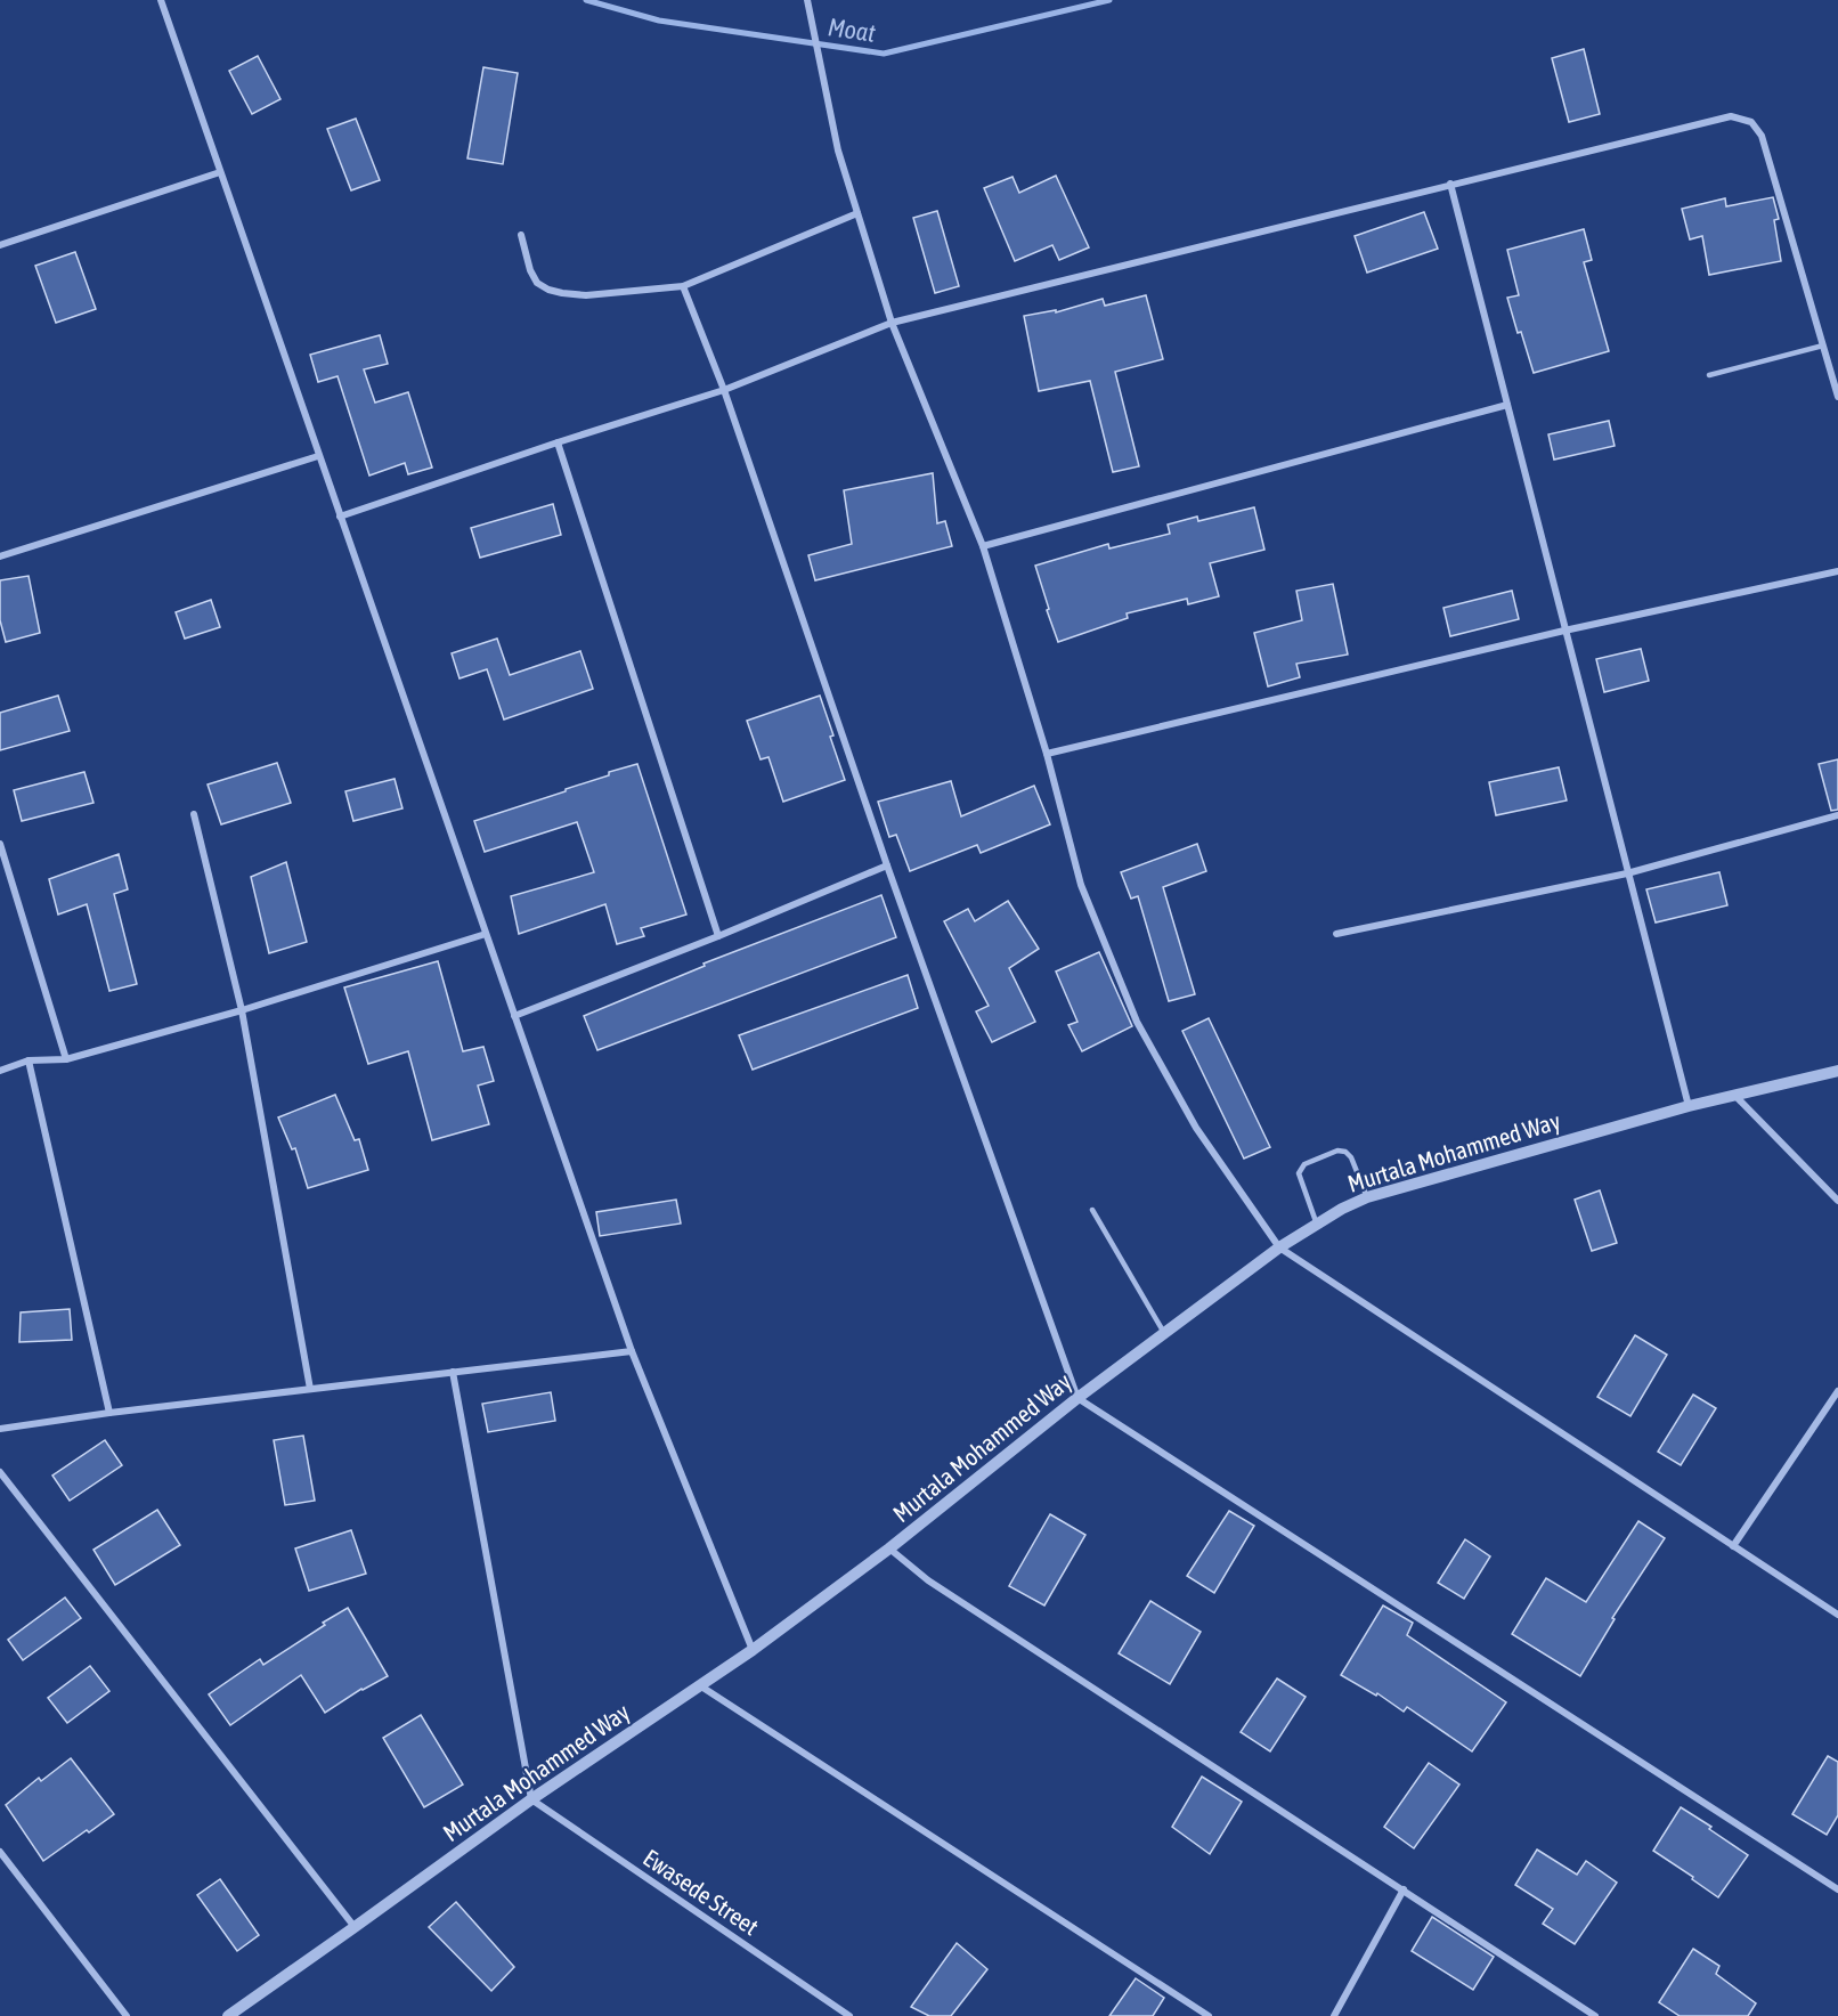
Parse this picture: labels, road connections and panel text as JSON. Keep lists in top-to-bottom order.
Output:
{
  "streets": {
    "street": ["Murtala Mohammed Way", "Ewasede Street"]
  },
  "crossings": [
    ["Murtala Mohammed Way", "Ewasede Street"]
  ],
  "water": ["Moat"]
}
